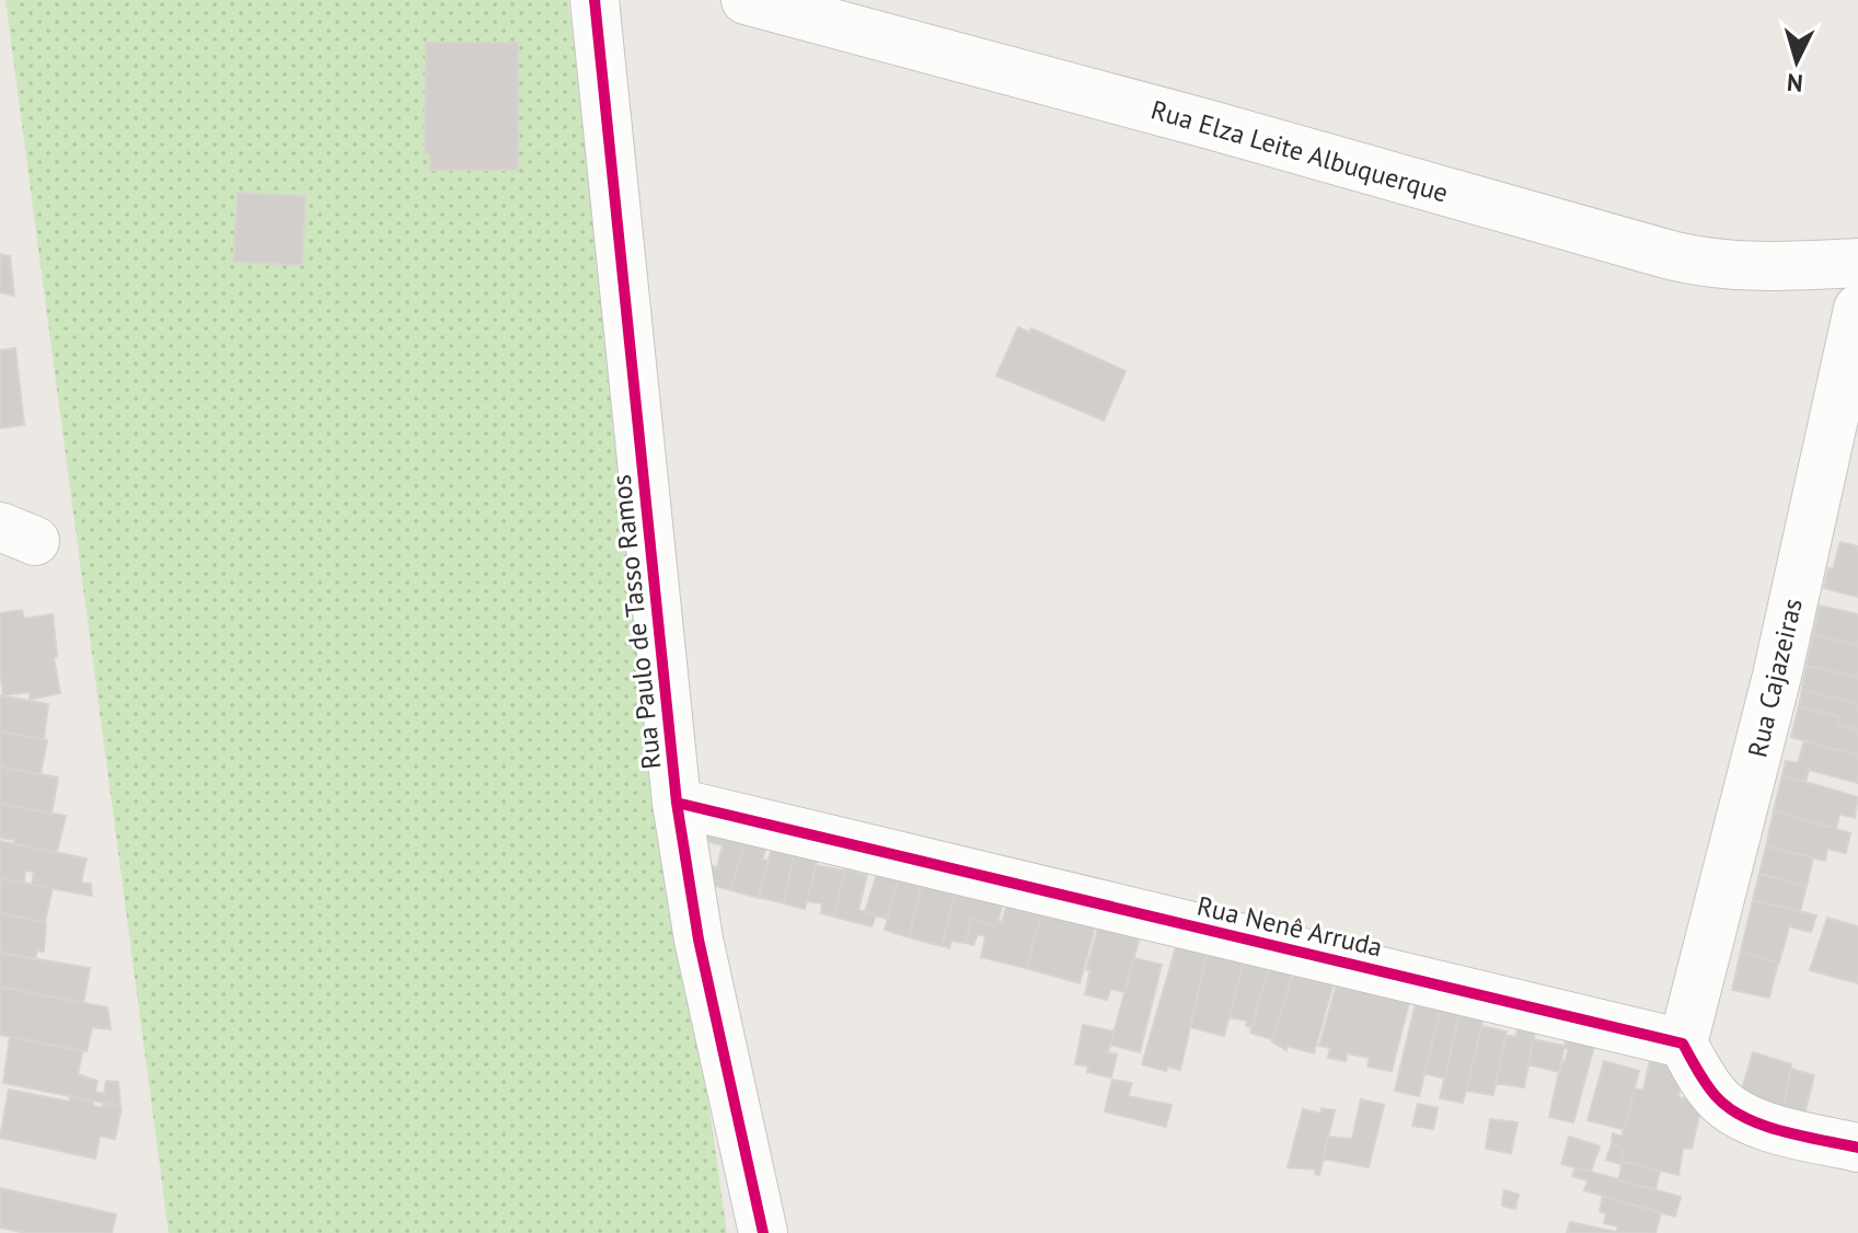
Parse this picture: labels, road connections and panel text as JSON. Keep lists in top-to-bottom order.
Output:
{
  "streets": {
    "street": [
      "Rua Elza Leite Albuquerque",
      "Rua Paulo de Tasso Ramos",
      "Rua Cajazeiras",
      "Rua Nenê Arruda"
    ]
  },
  "crossings": [
    ["Rua Paulo de Tasso Ramos", "Rua Nenê Arruda"],
    ["Rua Cajazeiras", "Rua Nenê Arruda"]
  ],
  "north": "bottom"
}
